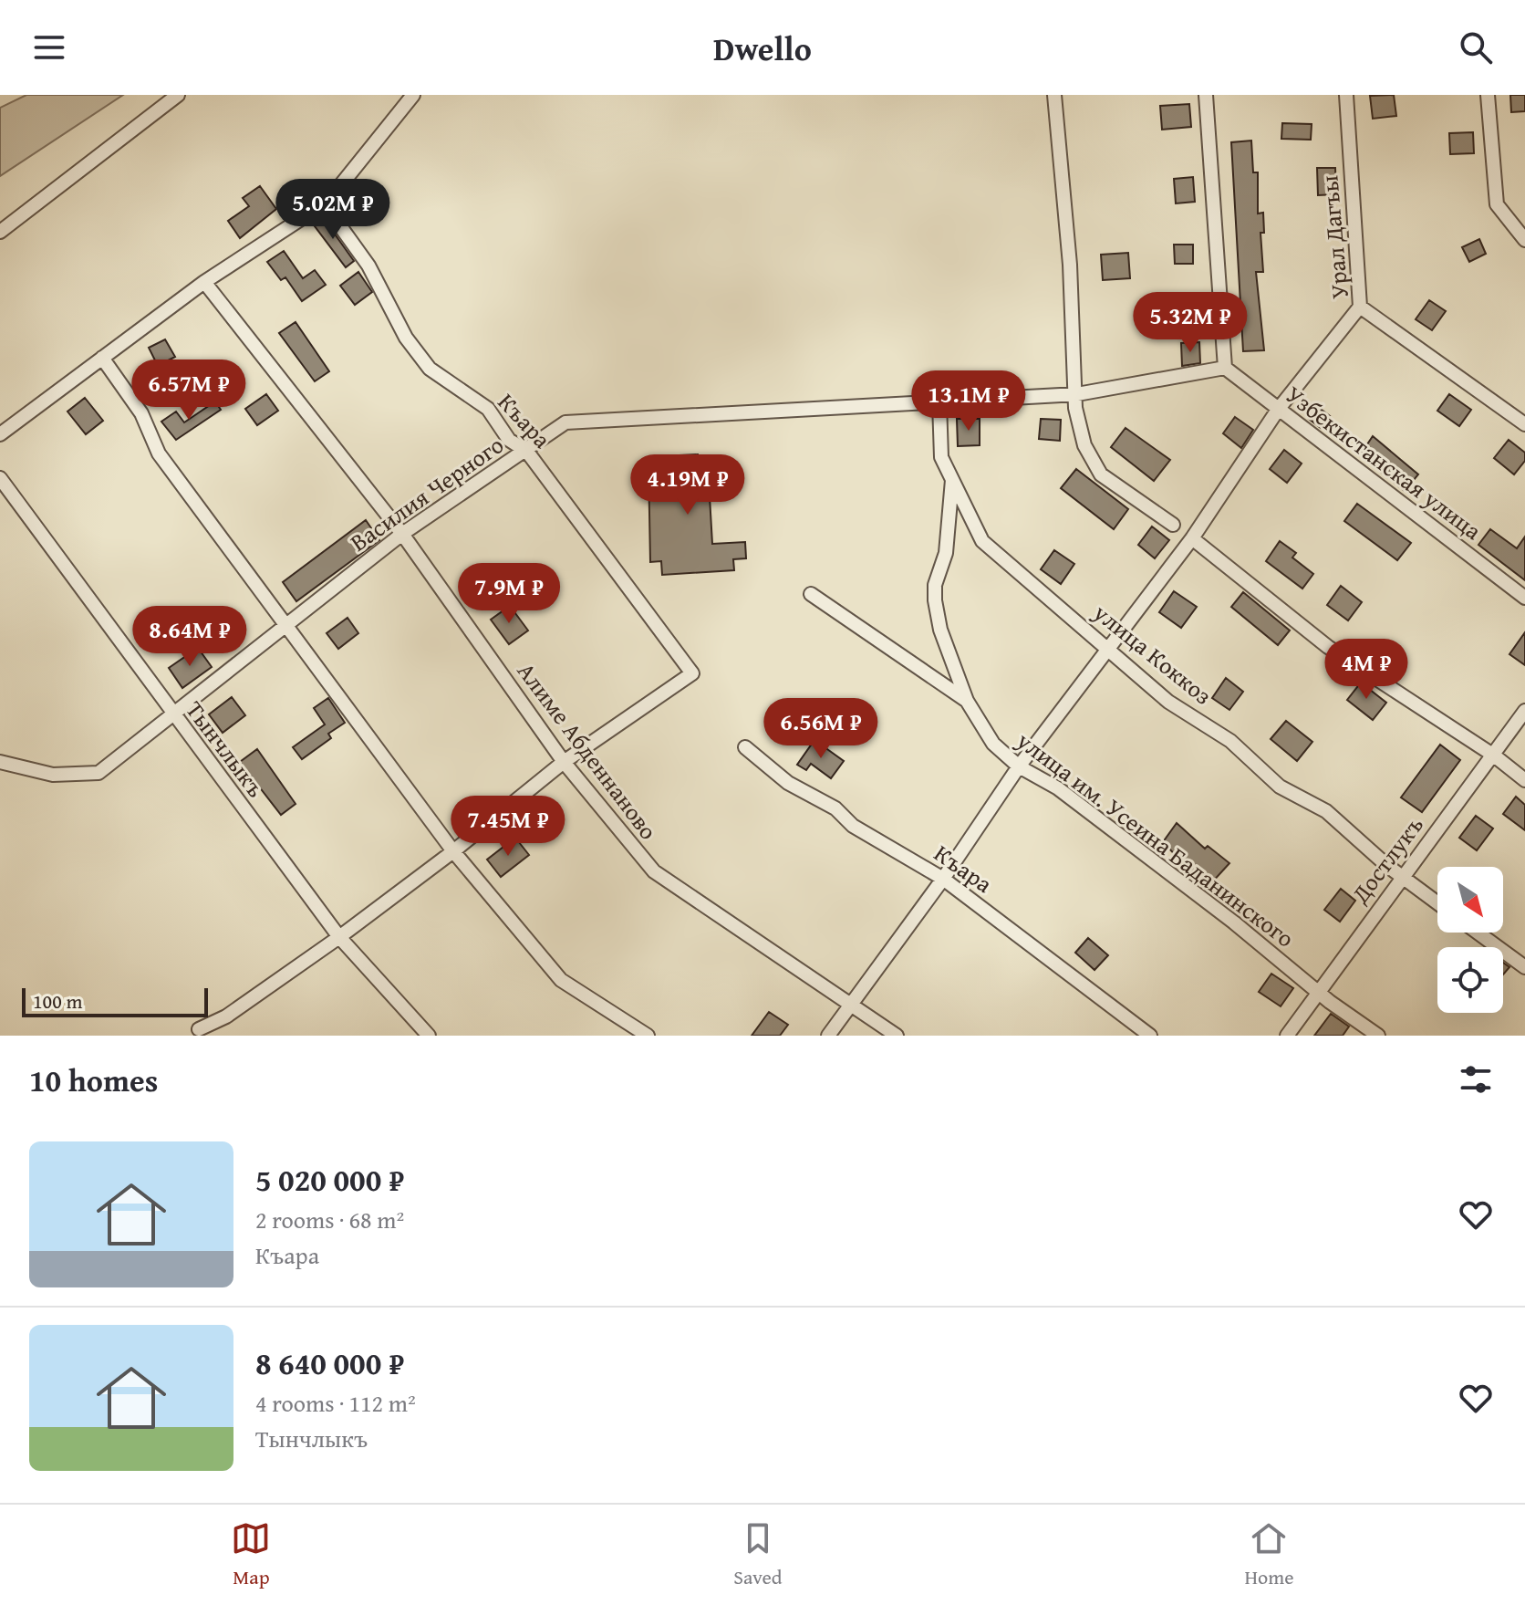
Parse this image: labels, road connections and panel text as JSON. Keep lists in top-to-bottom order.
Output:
{
  "streets": {
    "street": [
      "Урал Дагъы",
      "Къара",
      "Узбекистанская улица",
      "Василия Черного",
      "улица Коккоз",
      "Тынчлыкъ",
      "Алиме Абденнаново",
      "улица им. Усеина Баданинского",
      "Достлукъ"
    ]
  },
  "crossings": [
    ["Къара", "Василия Черного"],
    ["Къара", "Алиме Абденнаново"],
    ["Узбекистанская улица", "Василия Черного"],
    ["Василия Черного", "улица Коккоз"],
    ["Василия Черного", "Тынчлыкъ"],
    ["Василия Черного", "Алиме Абденнаново"],
    ["улица Коккоз", "Достлукъ"],
    ["улица им. Усеина Баданинского", "Достлукъ"]
  ],
  "scale_bar": "100 m",
  "north": "bottom right",
  "page": {
    "header": "Dwello",
    "price": [
      "5.02M ₽",
      "5.32M ₽",
      "6.57M ₽",
      "13.1M ₽",
      "4.19M ₽",
      "7.9M ₽",
      "8.64M ₽",
      "4M ₽",
      "6.56M ₽",
      "7.45M ₽"
    ],
    "scale": "100 m",
    "heading": "10 homes",
    "list": [
      {
        "name": "5 020 000 ₽",
        "note": "2 rooms · 68 m² · Къара"
      },
      {
        "name": "8 640 000 ₽",
        "note": "4 rooms · 112 m² · Тынчлыкъ"
      }
    ],
    "tabs": ["Map", "Saved", "Home"]
  }
}
